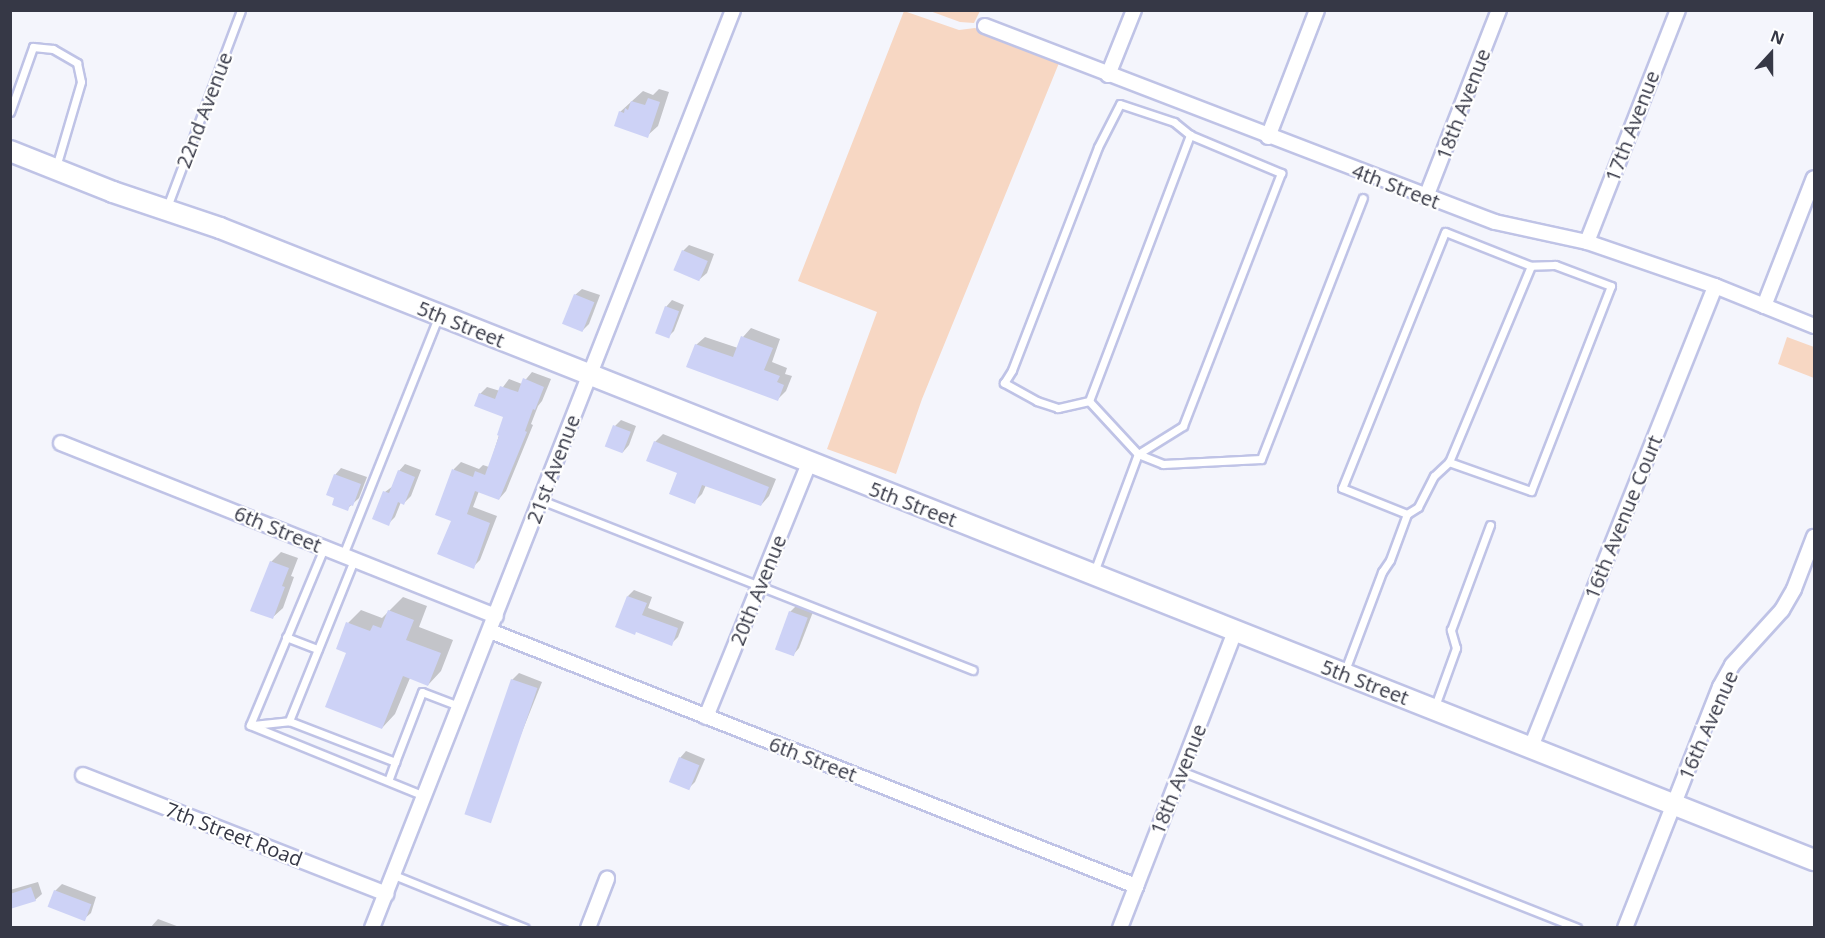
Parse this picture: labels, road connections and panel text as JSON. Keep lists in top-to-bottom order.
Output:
{
  "streets": {
    "main road": ["5th Street"],
    "street": [
      "18th Avenue",
      "17th Avenue",
      "4th Street",
      "21st Avenue",
      "16th Avenue Court",
      "6th Street",
      "20th Avenue",
      "16th Avenue",
      "7th Street Road"
    ],
    "lane": ["22nd Avenue"]
  },
  "crossings": [
    ["18th Avenue", "4th Street"],
    ["18th Avenue", "5th Street"],
    ["18th Avenue", "6th Street"],
    ["22nd Avenue", "5th Street"],
    ["17th Avenue", "4th Street"],
    ["4th Street", "16th Avenue Court"],
    ["5th Street", "21st Avenue"],
    ["5th Street", "16th Avenue Court"],
    ["5th Street", "20th Avenue"],
    ["5th Street", "16th Avenue"],
    ["21st Avenue", "6th Street"],
    ["21st Avenue", "7th Street Road"],
    ["6th Street", "20th Avenue"]
  ],
  "north": "top"
}
